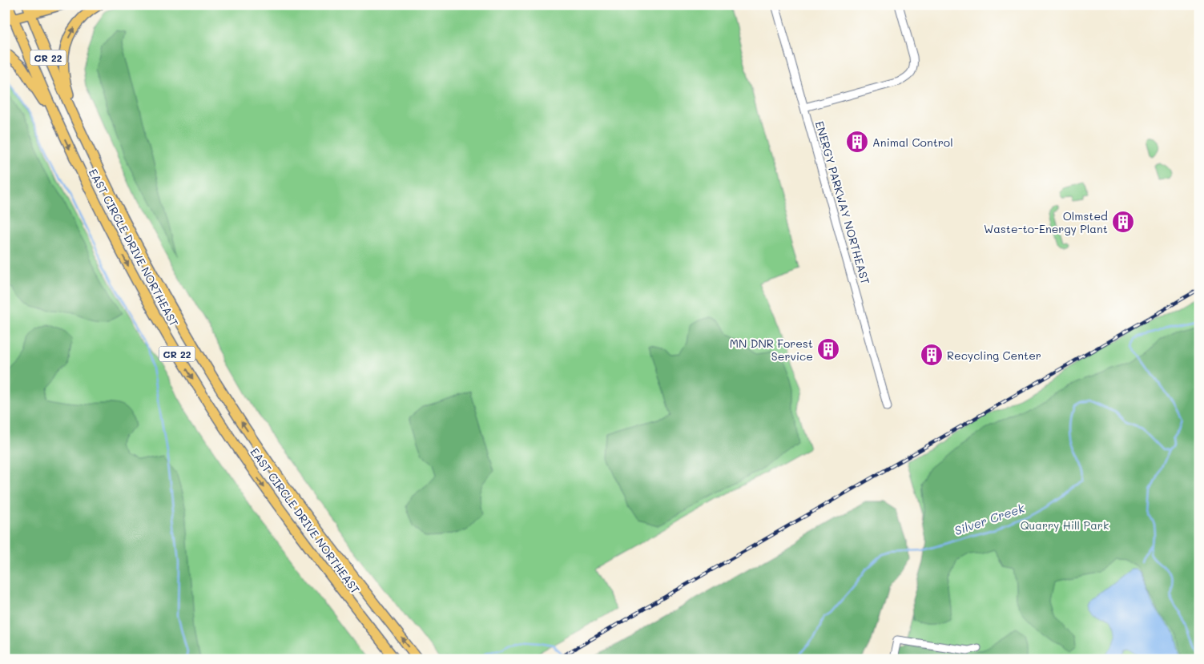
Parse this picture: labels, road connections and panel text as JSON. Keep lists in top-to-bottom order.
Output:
{
  "streets": {
    "main road": ["CR 22", "EAST CIRCLE DRIVE NORTHEAST"],
    "street": ["ENERGY PARKWAY NORTHEAST"]
  },
  "water": ["Silver Creek"],
  "parks": ["Quarry Hill Park"],
  "places": {
    "building": [
      "Animal Control",
      "Olmsted Waste-to-Energy Plant",
      "MN DNR Forest Service",
      "Recycling Center"
    ]
  }
}
